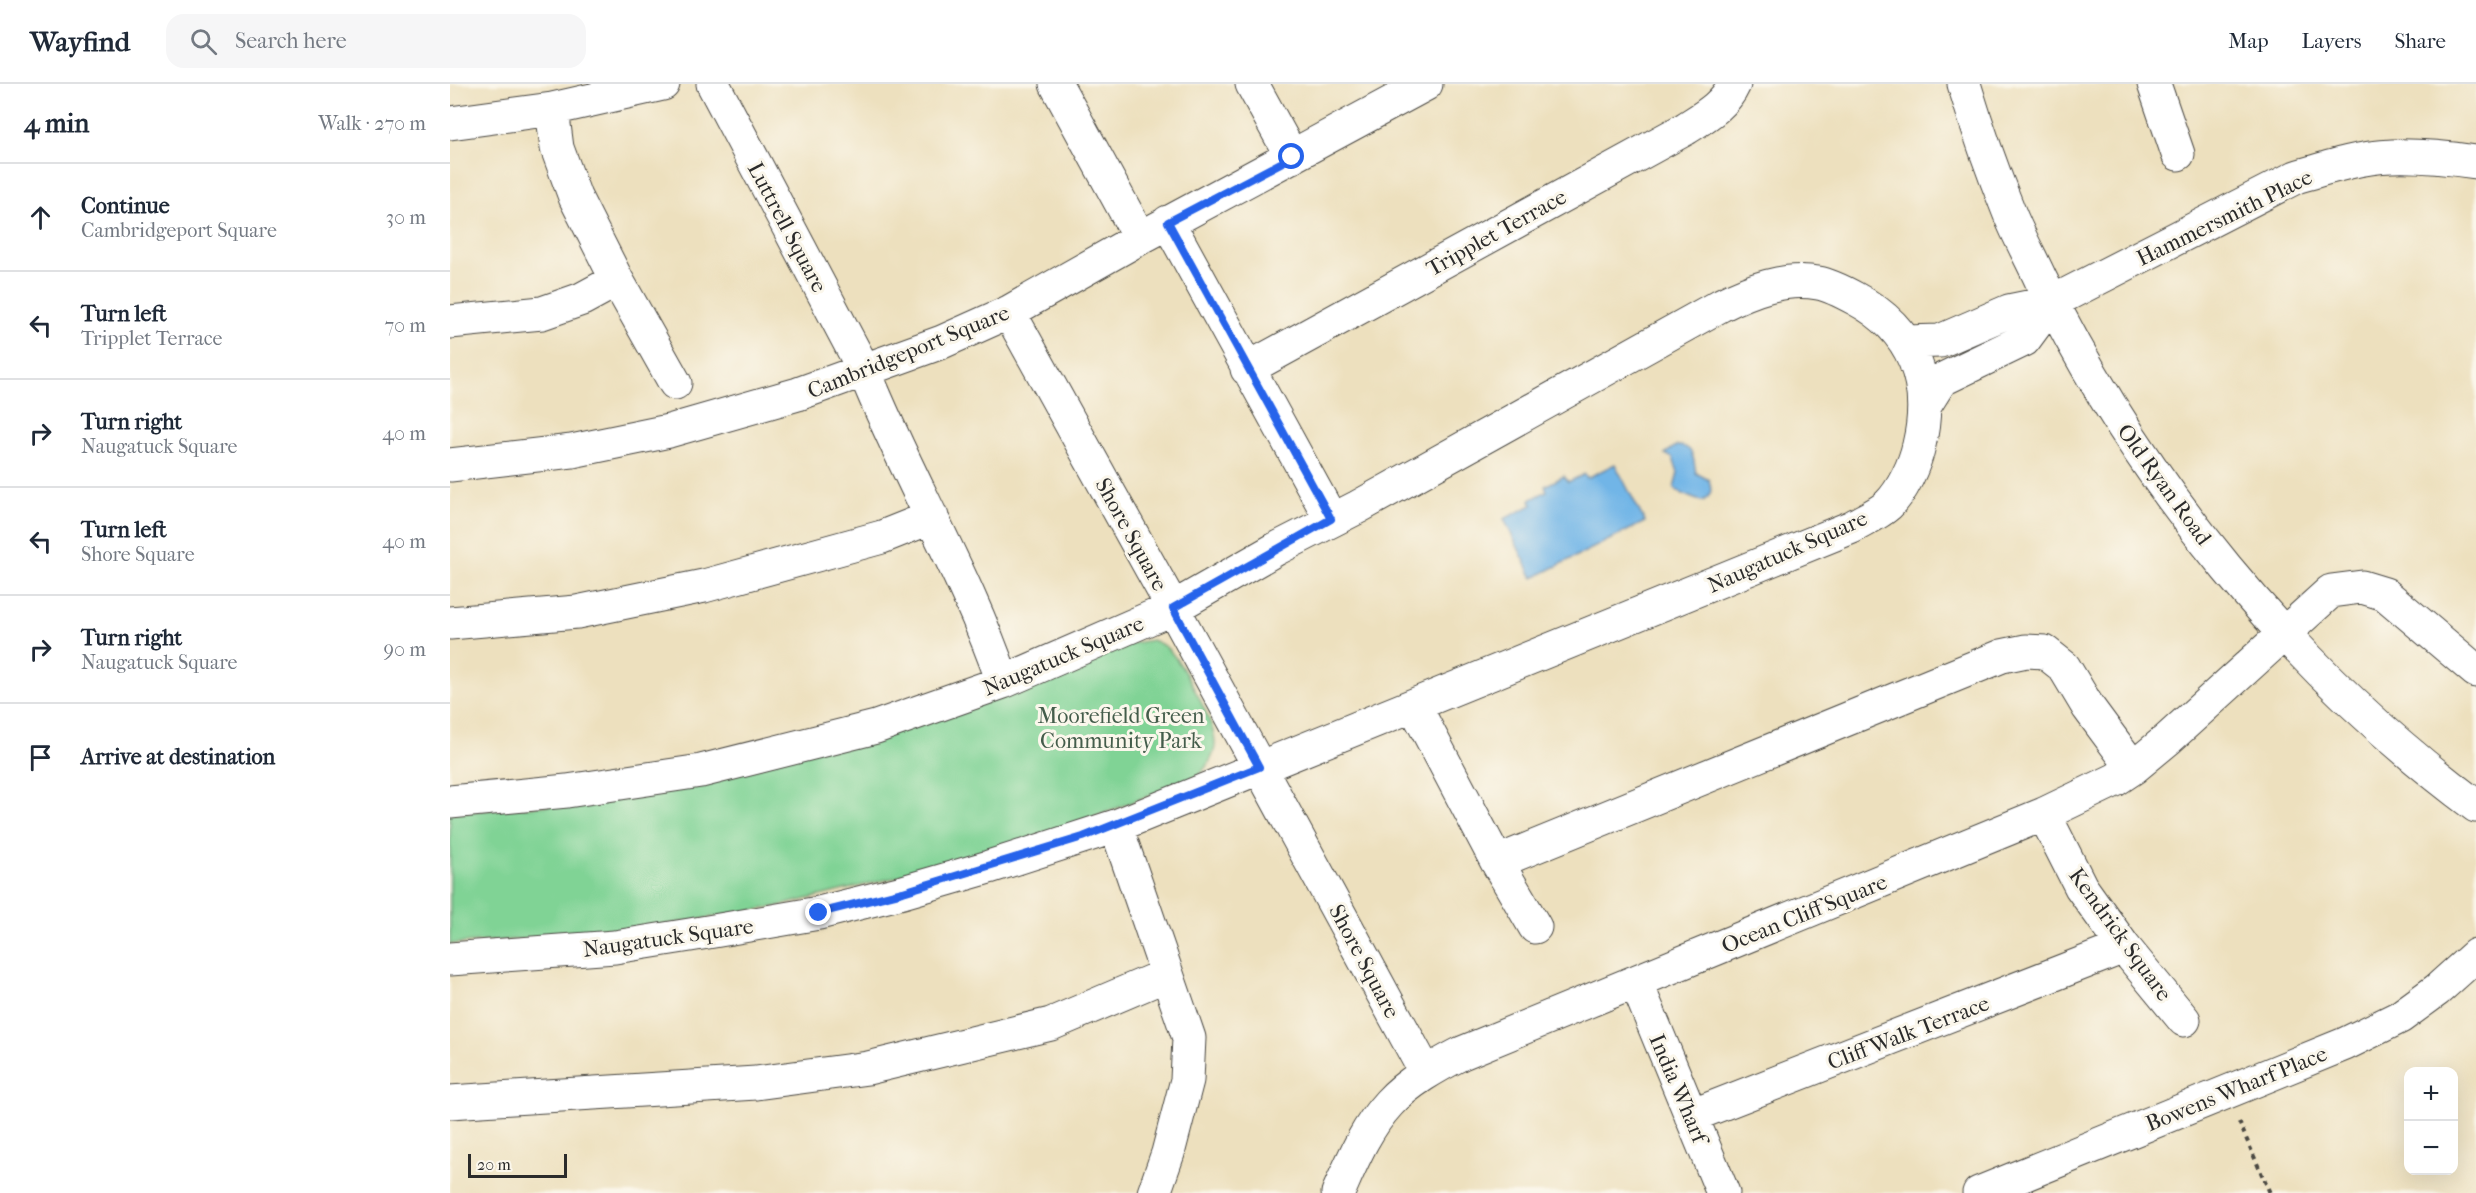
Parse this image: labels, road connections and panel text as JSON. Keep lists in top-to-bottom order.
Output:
{
  "streets": {
    "street": [
      "Hammersmith Place",
      "Luttrell Square",
      "Tripplet Terrace",
      "Cambridgeport Square",
      "Old Ryan Road",
      "Shore Square",
      "Naugatuck Square",
      "Ocean Cliff Square",
      "Kendrick Square",
      "Cliff Walk Terrace",
      "India Wharf",
      "Bowens Wharf Place"
    ]
  },
  "crossings": [
    ["Hammersmith Place", "Old Ryan Road"],
    ["Hammersmith Place", "Naugatuck Square"],
    ["Luttrell Square", "Cambridgeport Square"],
    ["Luttrell Square", "Naugatuck Square"],
    ["Cambridgeport Square", "Shore Square"],
    ["Old Ryan Road", "Ocean Cliff Square"],
    ["Shore Square", "Naugatuck Square"],
    ["Shore Square", "Ocean Cliff Square"],
    ["Ocean Cliff Square", "Kendrick Square"],
    ["Ocean Cliff Square", "India Wharf"],
    ["Kendrick Square", "Cliff Walk Terrace"],
    ["Cliff Walk Terrace", "India Wharf"]
  ],
  "parks": ["Moorefield Green Community Park"],
  "scale_bar": "20 m",
  "page": {
    "header": "Wayfind",
    "search": "Search here",
    "nav": ["Map", "Layers", "Share"],
    "heading": ["4 min", "Walk · 270 m"],
    "list": [
      ["Continue", "Cambridgeport Square", "30 m"],
      ["Turn left", "Tripplet Terrace", "70 m"],
      ["Turn right", "Naugatuck Square", "40 m"],
      ["Turn left", "Shore Square", "40 m"],
      ["Turn right", "Naugatuck Square", "90 m"],
      "Arrive at destination"
    ],
    "map_buttons": ["+", "−"],
    "scale": "20 m"
  }
}
